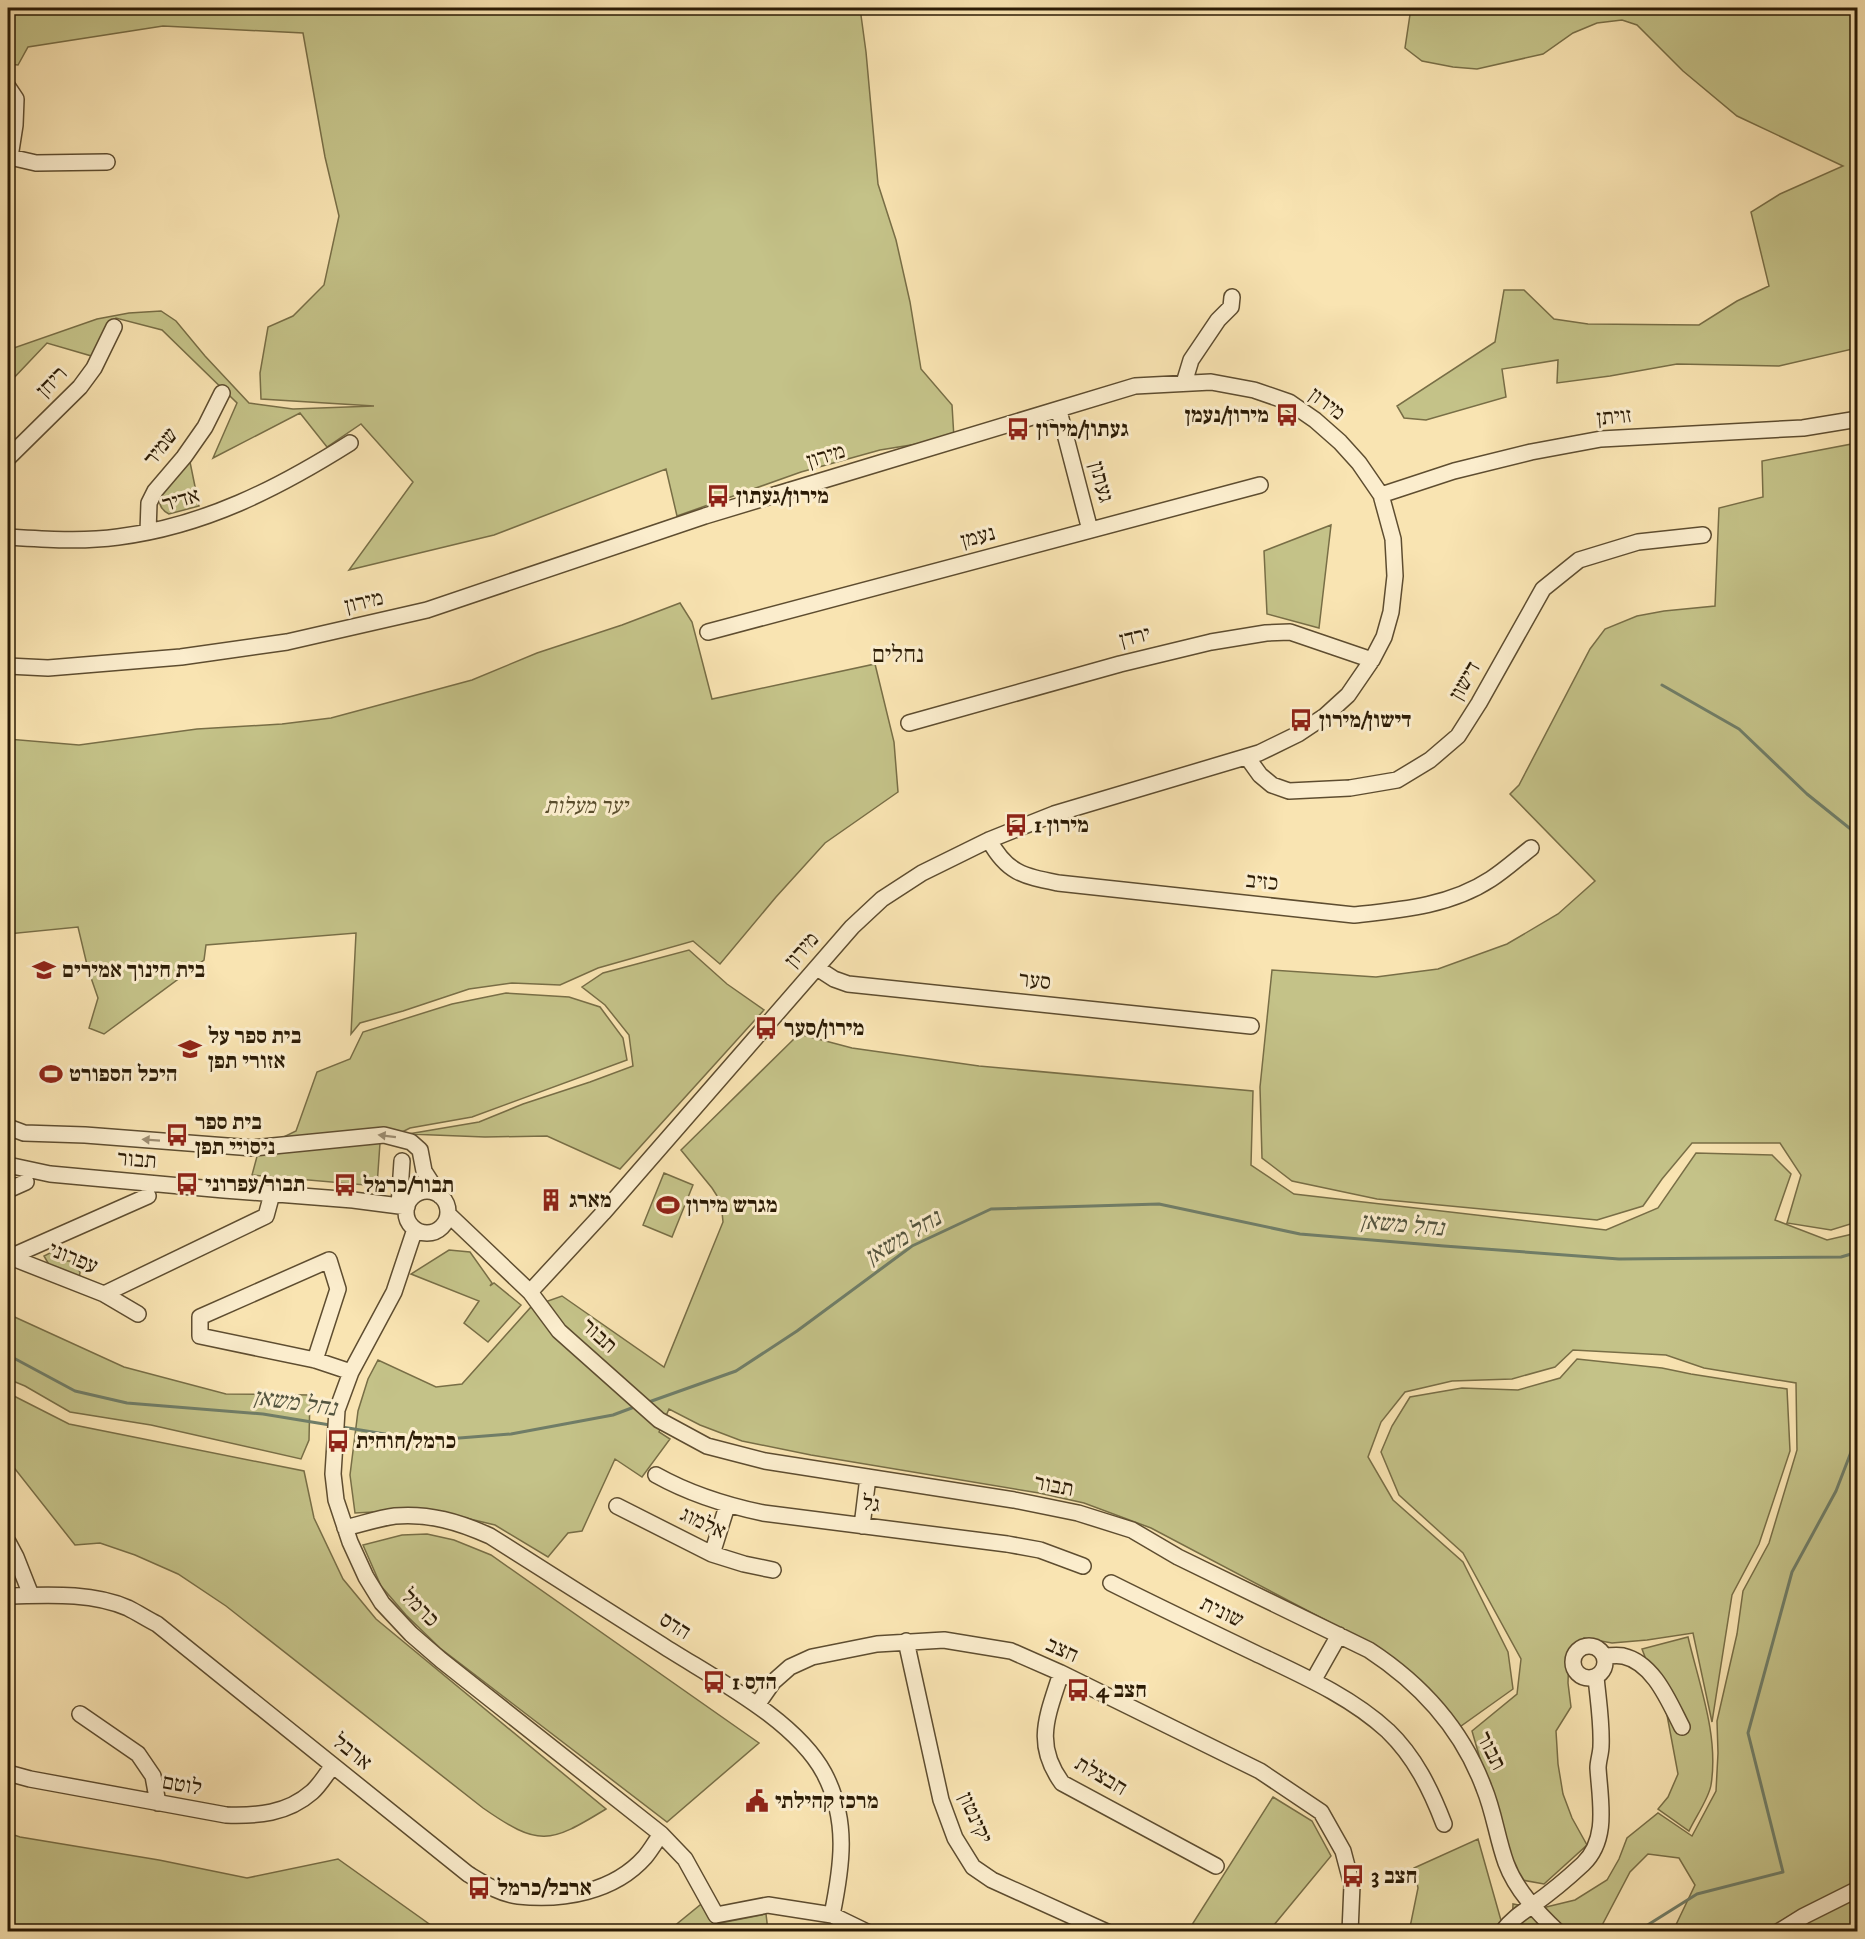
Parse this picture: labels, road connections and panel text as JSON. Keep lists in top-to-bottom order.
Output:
{
  "streets": {
    "street": [
      "ריחן",
      "מירון",
      "זויתן",
      "שמיר",
      "געתון",
      "אדיר",
      "נעמן",
      "ירדן",
      "דישון",
      "כזיב",
      "סער",
      "תבור",
      "עפרוני",
      "גל",
      "אלמוג",
      "כרמל",
      "שונית",
      "הדס",
      "חצב",
      "ארבל",
      "חבצלת",
      "לוטם",
      "יקינטון"
    ]
  },
  "crossings": [
    ["מירון", "זויתן"],
    ["מירון", "געתון"],
    ["מירון", "ירדן"],
    ["מירון", "דישון"],
    ["מירון", "כזיב"],
    ["מירון", "סער"],
    ["מירון", "תבור"],
    ["שמיר", "אדיר"],
    ["געתון", "נעמן"],
    ["תבור", "עפרוני"],
    ["תבור", "כרמל"],
    ["כרמל", "הדס"],
    ["כרמל", "ארבל"],
    ["הדס", "חצב"],
    ["חצב", "חבצלת"],
    ["חצב", "יקינטון"],
    ["ארבל", "לוטם"]
  ],
  "districts": ["נחלים"],
  "water": ["נחל משאן"],
  "parks": ["יער מעלות"],
  "places": {
    "bus stop": [
      "מירון/נעמן",
      "געתון/מירון",
      "מירון/געתון",
      "דישון/מירון",
      "מירון 1",
      "מירון/סער",
      "בית ספר ניסויי תפן",
      "תבור/עפרוני",
      "תבור/כרמל",
      "כרמל/חוחית",
      "הדס 1",
      "חצב 4",
      "חצב 3",
      "ארבל/כרמל"
    ],
    "school or university": ["בית חינוך אמירים", "בית ספר על אזורי תפן"],
    "sports": ["היכל הספורט", "מגרש מירון"],
    "building": ["מארג"],
    "public building": ["מרכז קהילתי"]
  }
}
